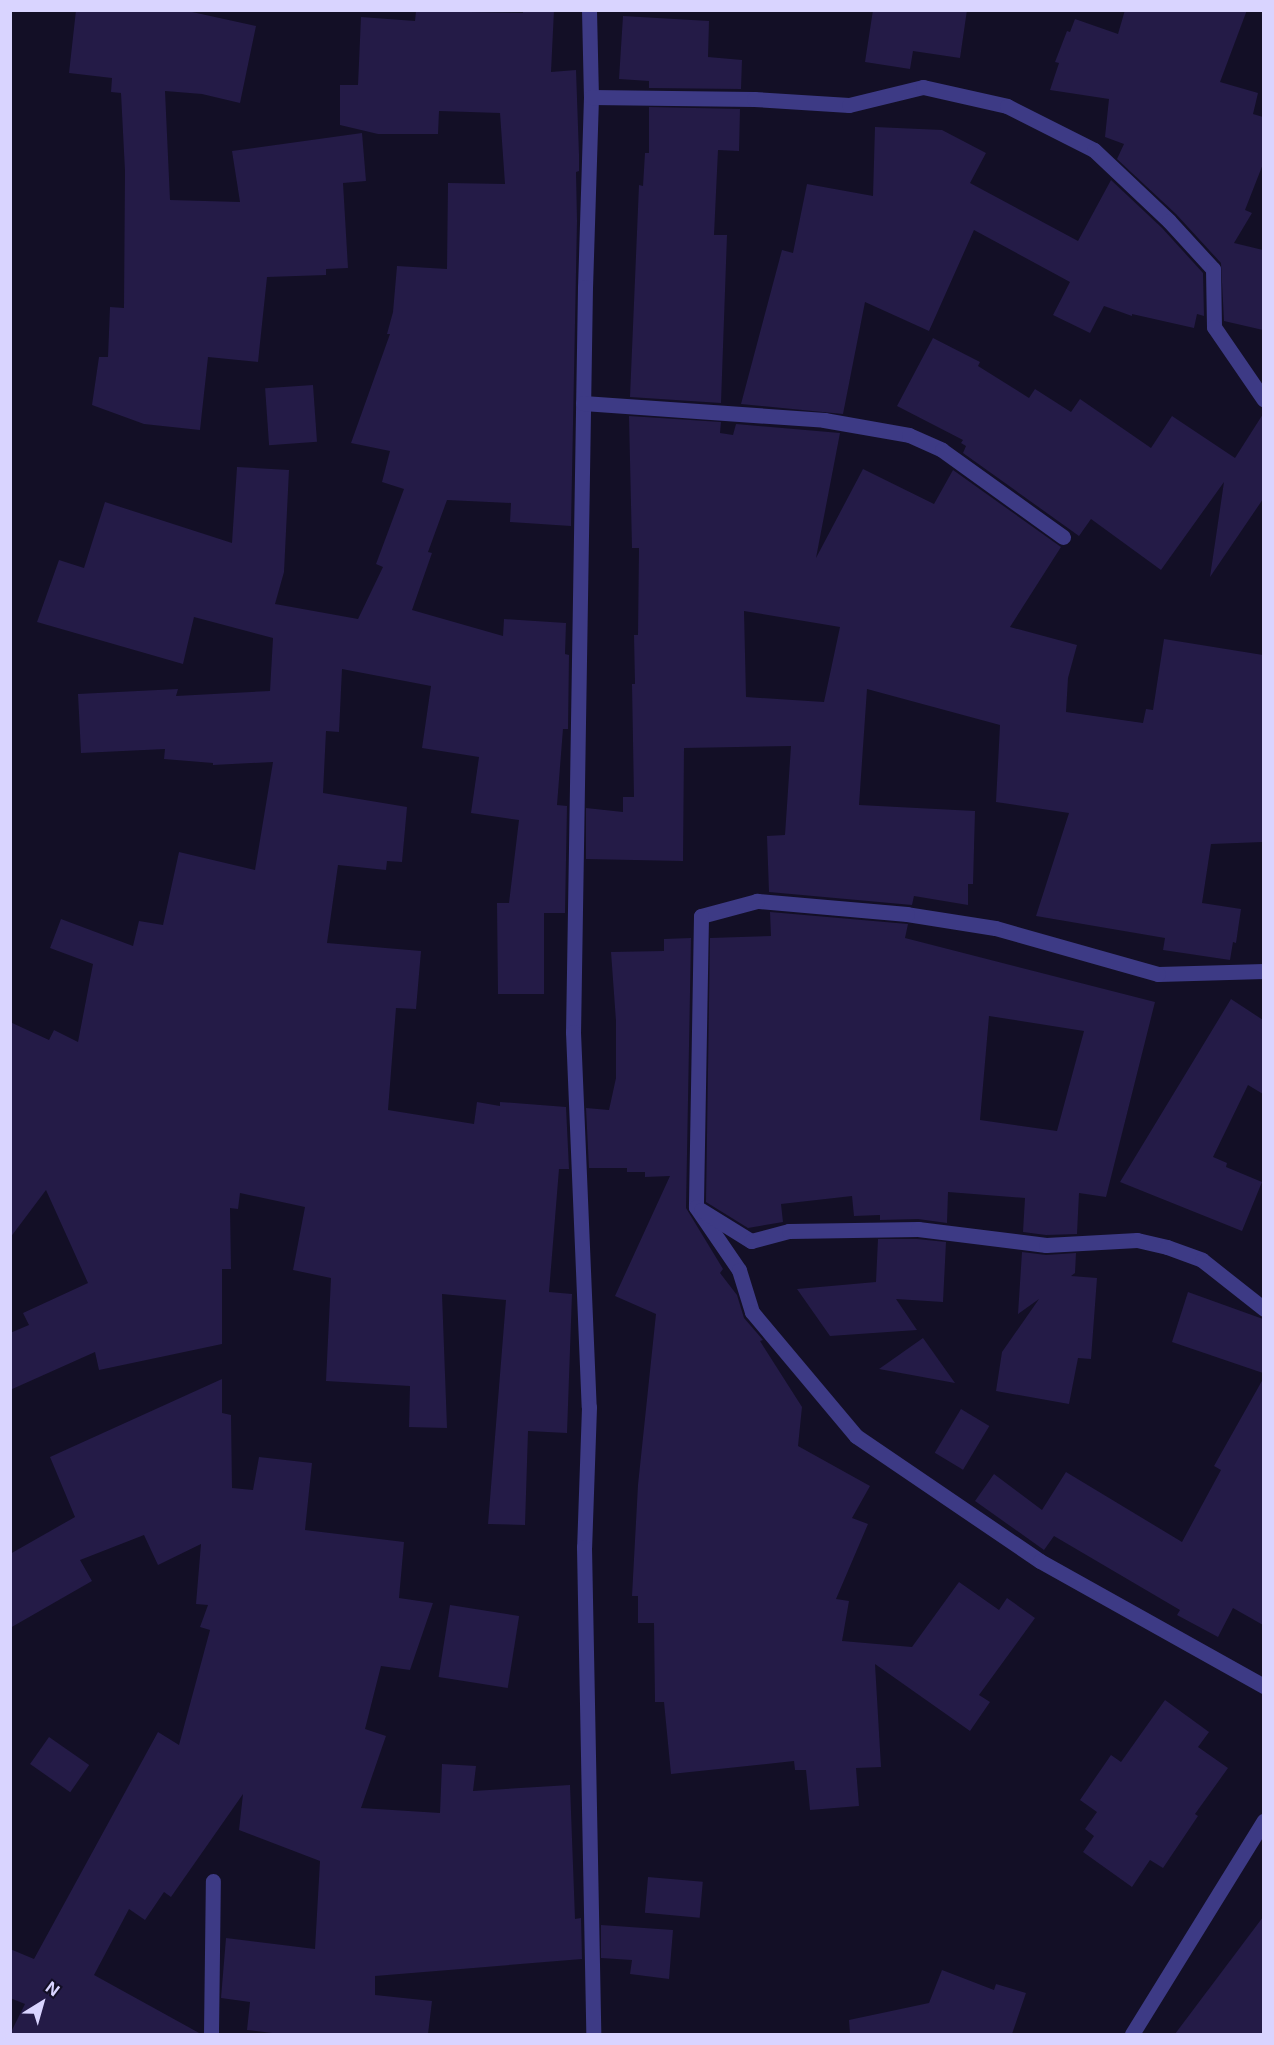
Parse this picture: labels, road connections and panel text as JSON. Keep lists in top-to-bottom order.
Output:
{
  "north": "top right"
}
